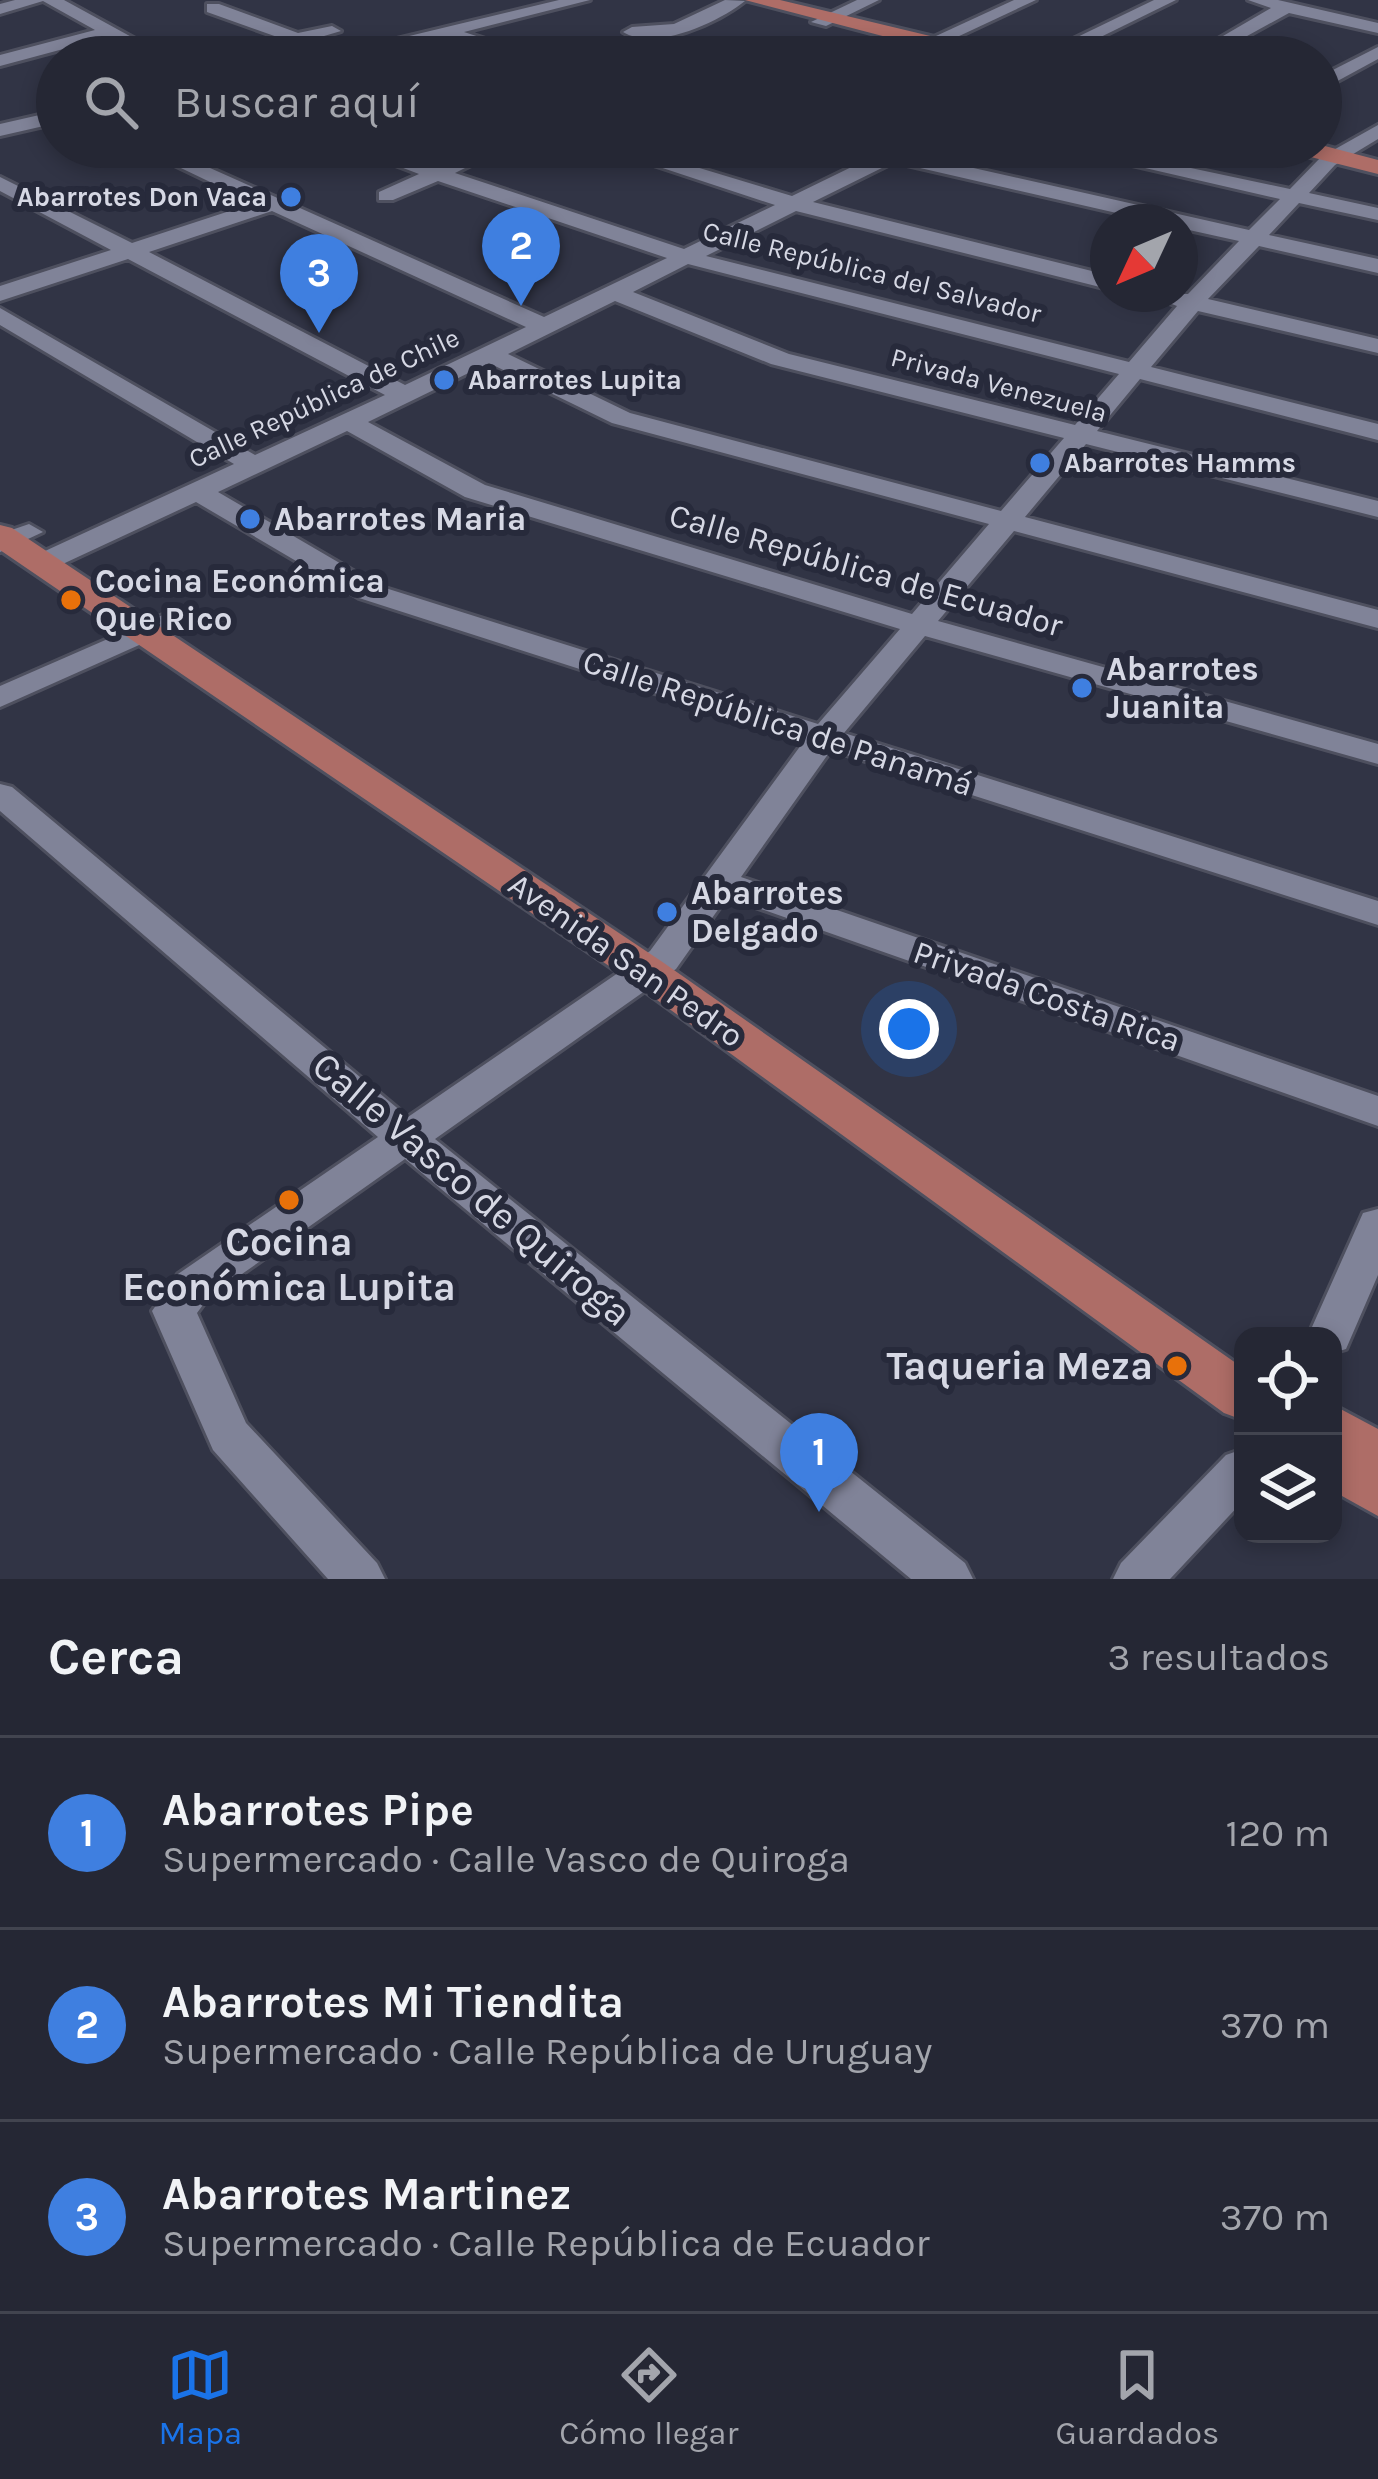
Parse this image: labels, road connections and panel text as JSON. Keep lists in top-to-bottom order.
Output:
{
  "streets": {
    "main road": ["Avenida San Pedro"],
    "street": [
      "Calle República del Salvador",
      "Privada Venezuela",
      "Calle República de Chile",
      "Calle República de Ecuador",
      "Calle República de Panamá",
      "Privada Costa Rica",
      "Calle Vasco de Quiroga"
    ]
  },
  "crossings": [
    ["Calle República del Salvador", "Calle República de Chile"],
    ["Privada Venezuela", "Calle República de Chile"],
    ["Calle República de Chile", "Calle República de Ecuador"],
    ["Calle República de Chile", "Calle República de Panamá"],
    ["Calle República de Chile", "Avenida San Pedro"]
  ],
  "places": [
    "Abarrotes Don Vaca",
    "Abarrotes Lupita",
    "Abarrotes Hamms",
    "Abarrotes Maria",
    "Cocina Económica Que Rico",
    "Abarrotes Juanita",
    "Abarrotes Delgado",
    "Cocina Económica Lupita",
    "Taqueria Meza"
  ],
  "north": "bottom left",
  "page": {
    "search": "Buscar aquí",
    "pins": ["2", "3", "1"],
    "heading": ["Cerca", "3 resultados"],
    "list": [
      {
        "mark": "1",
        "name": "Abarrotes Pipe",
        "note": "Supermercado · Calle Vasco de Quiroga",
        "value": "120 m"
      },
      {
        "mark": "2",
        "name": "Abarrotes Mi Tiendita",
        "note": "Supermercado · Calle República de Uruguay",
        "value": "370 m"
      },
      {
        "mark": "3",
        "name": "Abarrotes Martinez",
        "note": "Supermercado · Calle República de Ecuador",
        "value": "370 m"
      }
    ],
    "nav": ["Mapa", "Cómo llegar", "Guardados"]
  }
}
